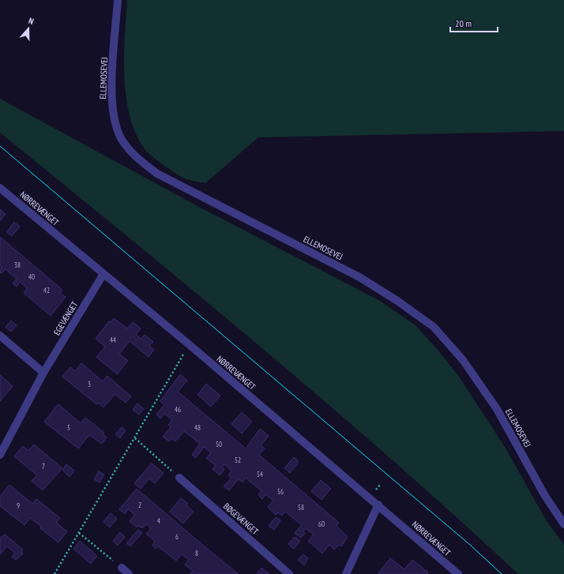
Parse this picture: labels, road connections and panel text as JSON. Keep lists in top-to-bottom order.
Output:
{
  "streets": {
    "street": [
      "ELLEMOSEVEJ",
      "NØRREVÆNGET",
      "EGEVÆNGET",
      "BØGEVÆNGET"
    ]
  },
  "crossings": [
    ["NØRREVÆNGET", "EGEVÆNGET"]
  ],
  "house_numbers": [
    "38",
    "40",
    "42",
    "44",
    "3",
    "46",
    "5",
    "48",
    "50",
    "52",
    "7",
    "54",
    "56",
    "2",
    "9",
    "58",
    "4",
    "60",
    "6",
    "8"
  ],
  "scale_bar": "20 m",
  "north": "top"
}
